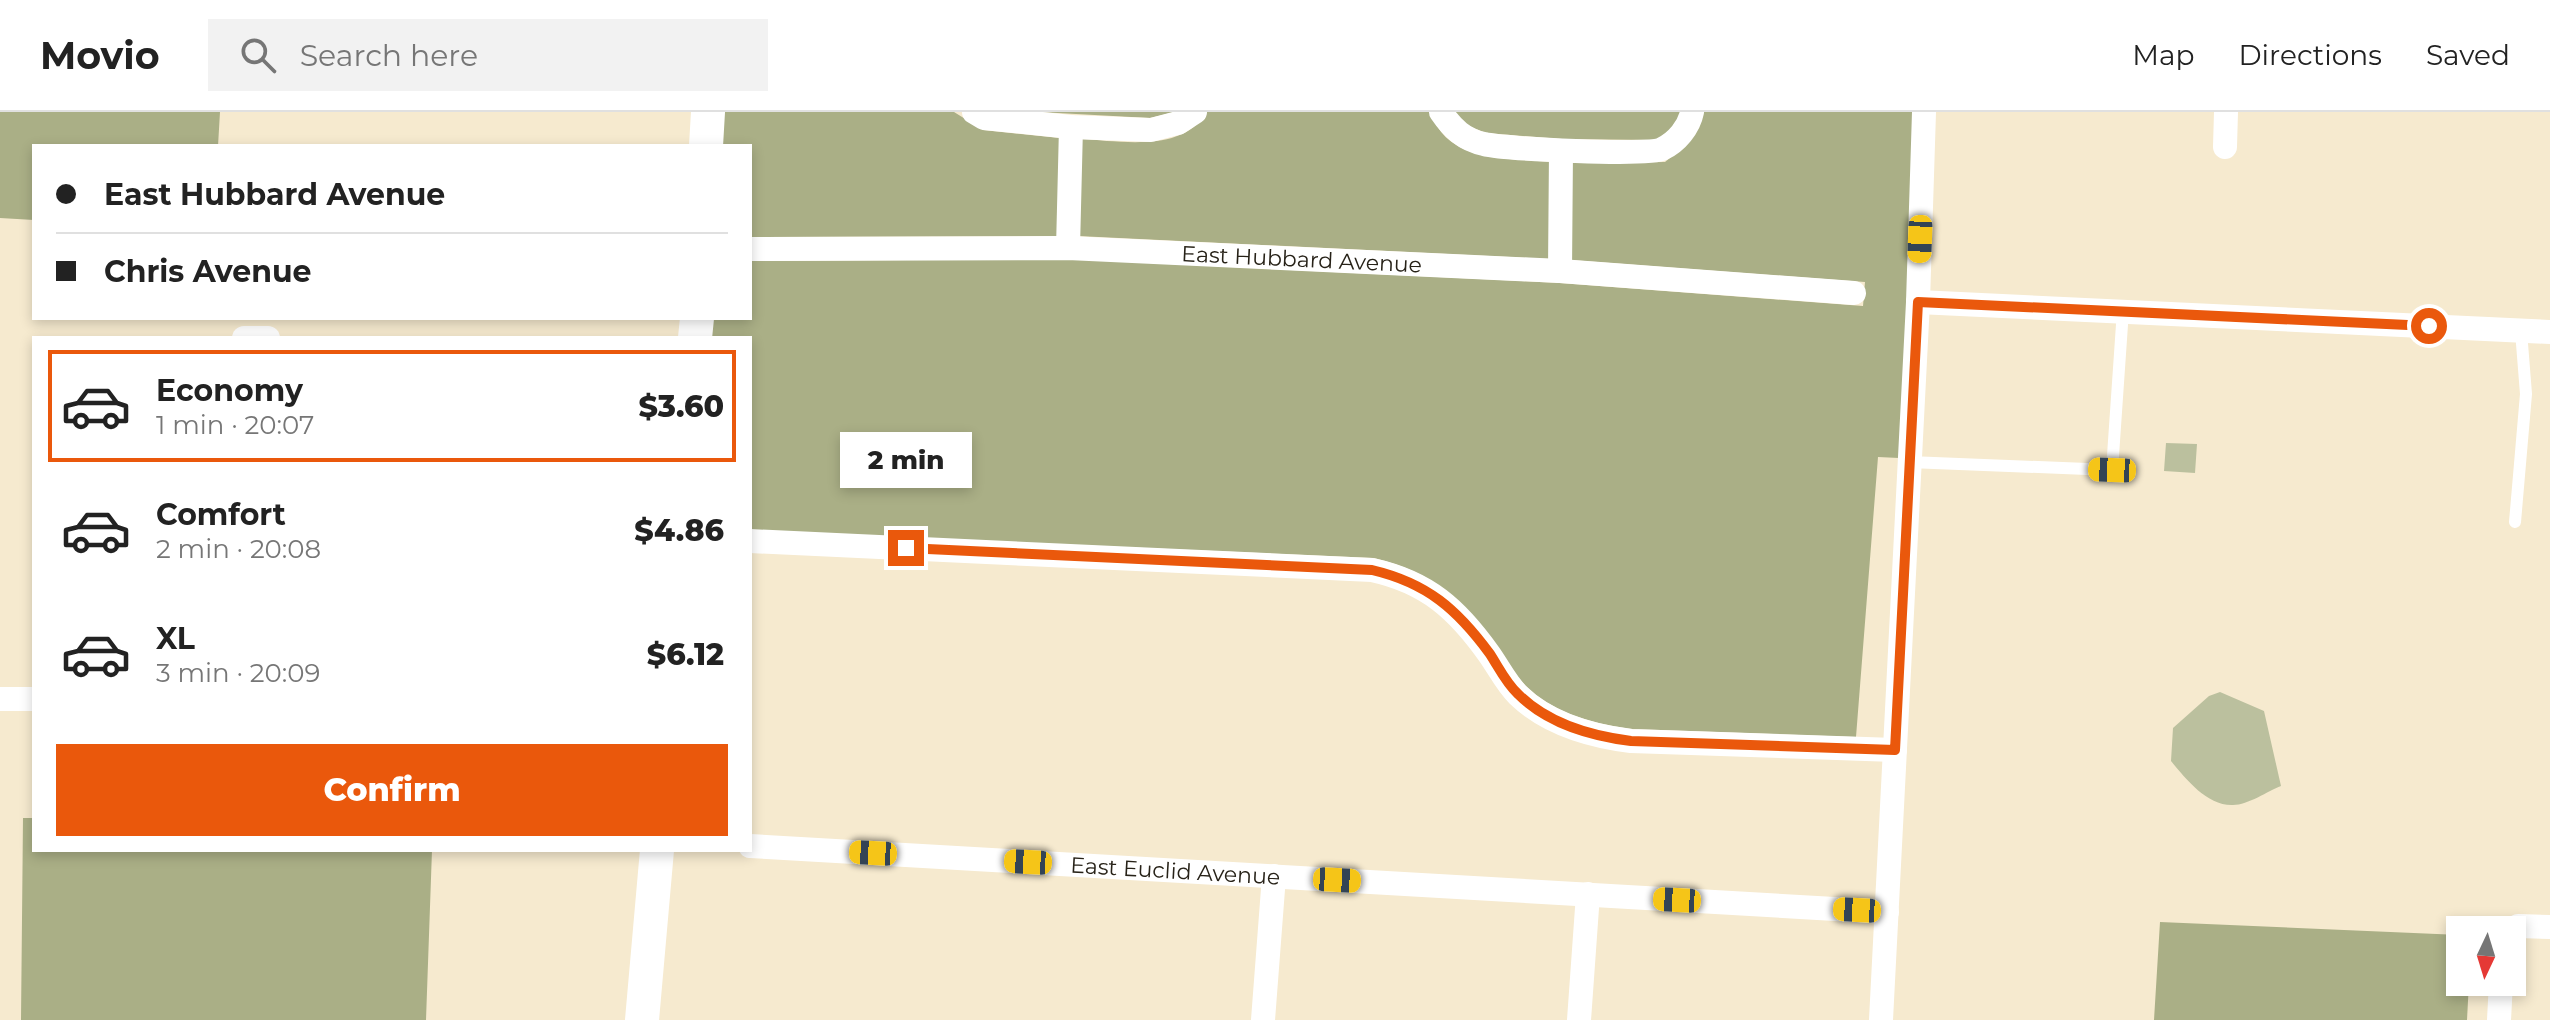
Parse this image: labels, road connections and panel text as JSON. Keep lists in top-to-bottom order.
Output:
{
  "streets": {
    "street": ["East Hubbard Avenue", "East Euclid Avenue"]
  },
  "north": "bottom",
  "page": {
    "header": "Movio",
    "search": "Search here",
    "nav": ["Map", "Directions", "Saved"],
    "banner": ["East Hubbard Avenue", "Chris Avenue"],
    "list": [
      {
        "name": "Economy",
        "note": "1 min · 20:07",
        "value": "$3.60"
      },
      {
        "name": "Comfort",
        "note": "2 min · 20:08",
        "value": "$4.86"
      },
      {
        "name": "XL",
        "note": "3 min · 20:09",
        "value": "$6.12"
      }
    ],
    "bubble": "2 min",
    "buttons": "Confirm"
  }
}
